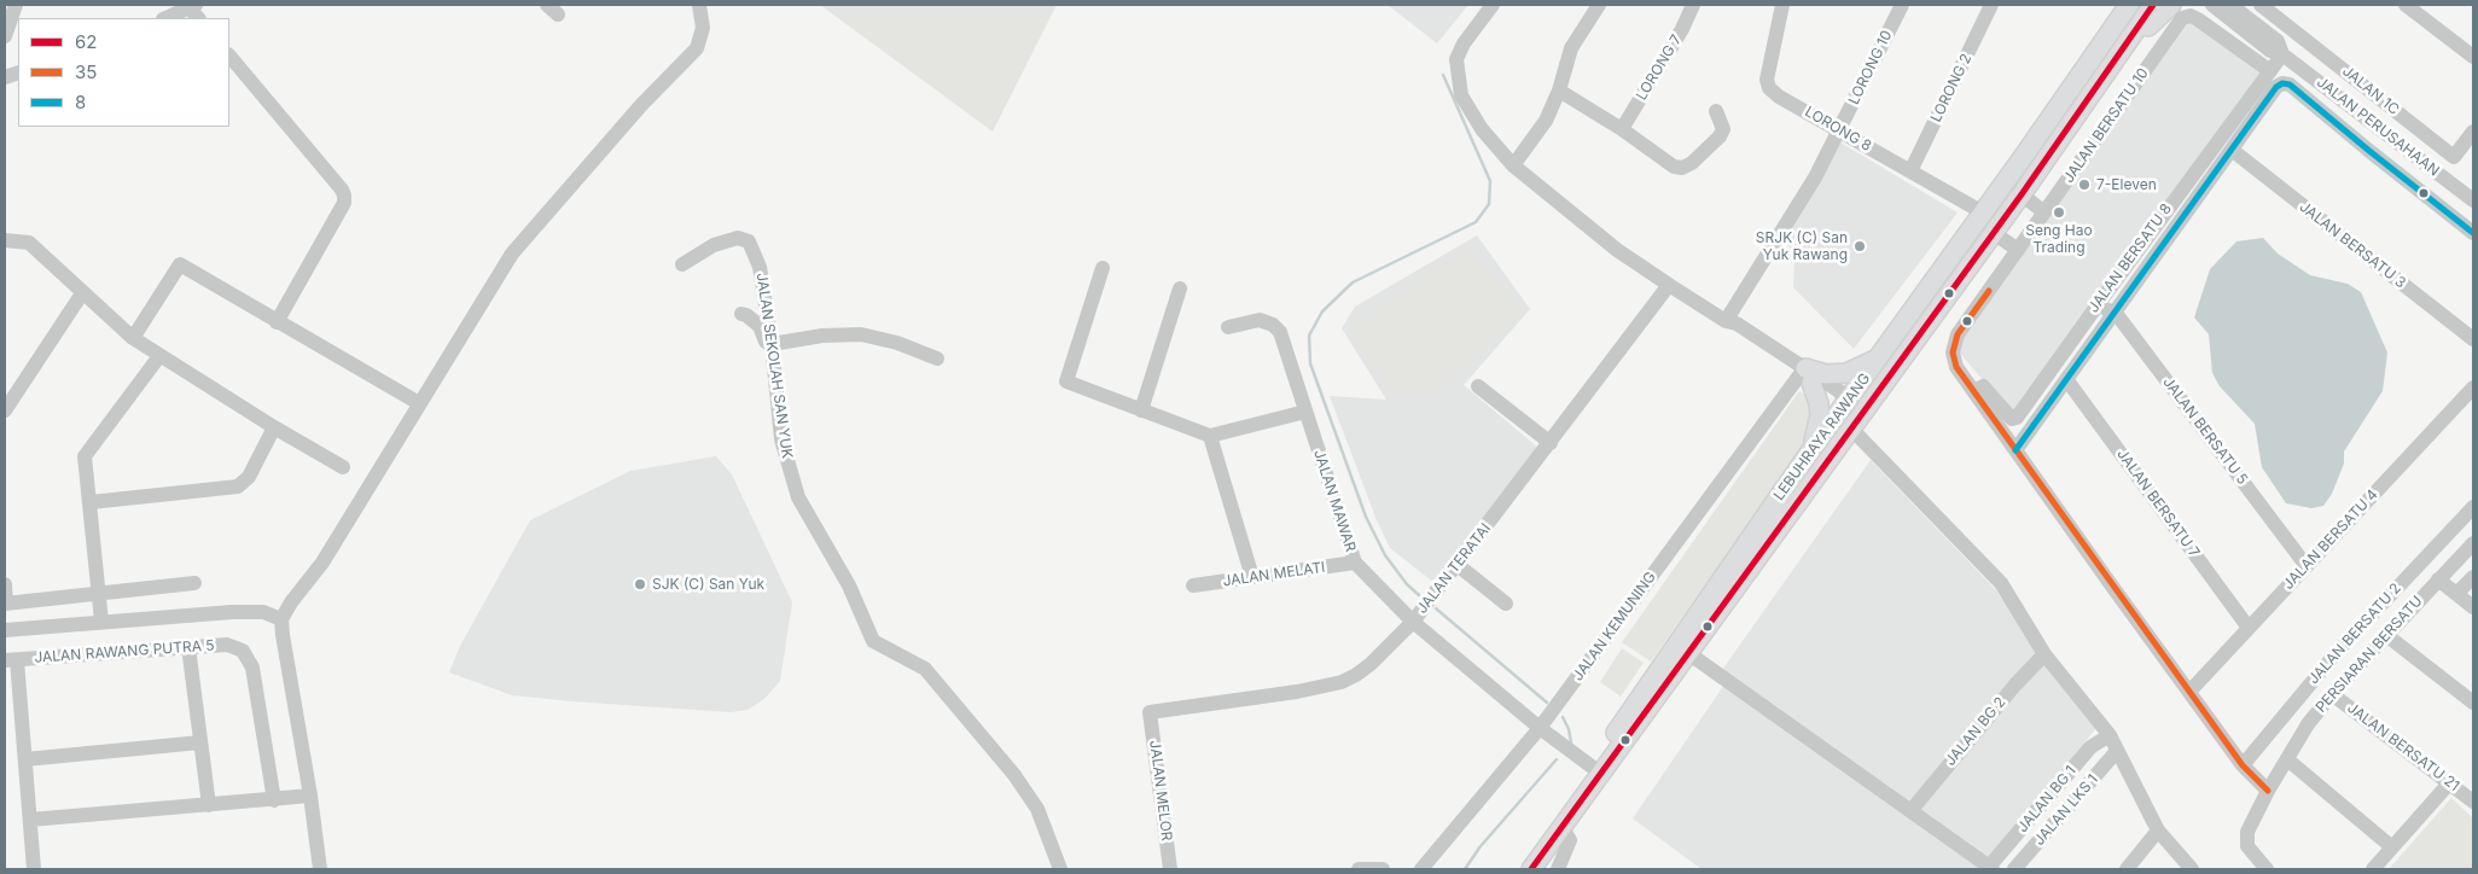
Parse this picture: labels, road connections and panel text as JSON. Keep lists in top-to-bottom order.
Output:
{
  "streets": {
    "main road": ["LEBUHRAYA RAWANG"],
    "street": [
      "LORONG 7",
      "LORONG 10",
      "LORONG 2",
      "JALAN 1C",
      "JALAN BERSATU 10",
      "JALAN PERUSAHAAN",
      "LORONG 8",
      "JALAN BERSATU 3",
      "JALAN BERSATU 8",
      "JALAN SEKOLAH SAN YUK",
      "JALAN BERSATU 5",
      "JALAN MAWAR",
      "JALAN BERSATU 7",
      "JALAN BERSATU 4",
      "JALAN TERATAI",
      "JALAN MELATI",
      "JALAN KEMUNING",
      "JALAN BERSATU 2",
      "JALAN RAWANG PUTRA 5",
      "PERSIARAN BERSATU",
      "JALAN BG 2",
      "JALAN BERSATU 21",
      "JALAN MELOR",
      "JALAN BG 1",
      "JALAN LKS 1"
    ]
  },
  "crossings": [
    ["LORONG 10", "LORONG 8"],
    ["LORONG 2", "LORONG 8"],
    ["JALAN BERSATU 10", "JALAN BERSATU 8"],
    ["JALAN PERUSAHAAN", "JALAN BERSATU 8"],
    ["LORONG 8", "LEBUHRAYA RAWANG"],
    ["JALAN BERSATU 5", "JALAN BERSATU 4"],
    ["LEBUHRAYA RAWANG", "JALAN MAWAR"],
    ["JALAN MAWAR", "JALAN TERATAI"],
    ["JALAN MAWAR", "JALAN MELATI"],
    ["JALAN MAWAR", "JALAN KEMUNING"],
    ["JALAN BERSATU 7", "JALAN BERSATU 4"],
    ["JALAN TERATAI", "JALAN MELOR"],
    ["PERSIARAN BERSATU", "JALAN BERSATU 21"]
  ],
  "places": [
    "7-Eleven",
    "Seng Hao Trading",
    "SRJK (C) San Yuk Rawang",
    "SJK (C) San Yuk"
  ],
  "lines": ["transit line 62", "transit line 8", "transit line 35"],
  "legend": ["62", "35", "8"]
}
